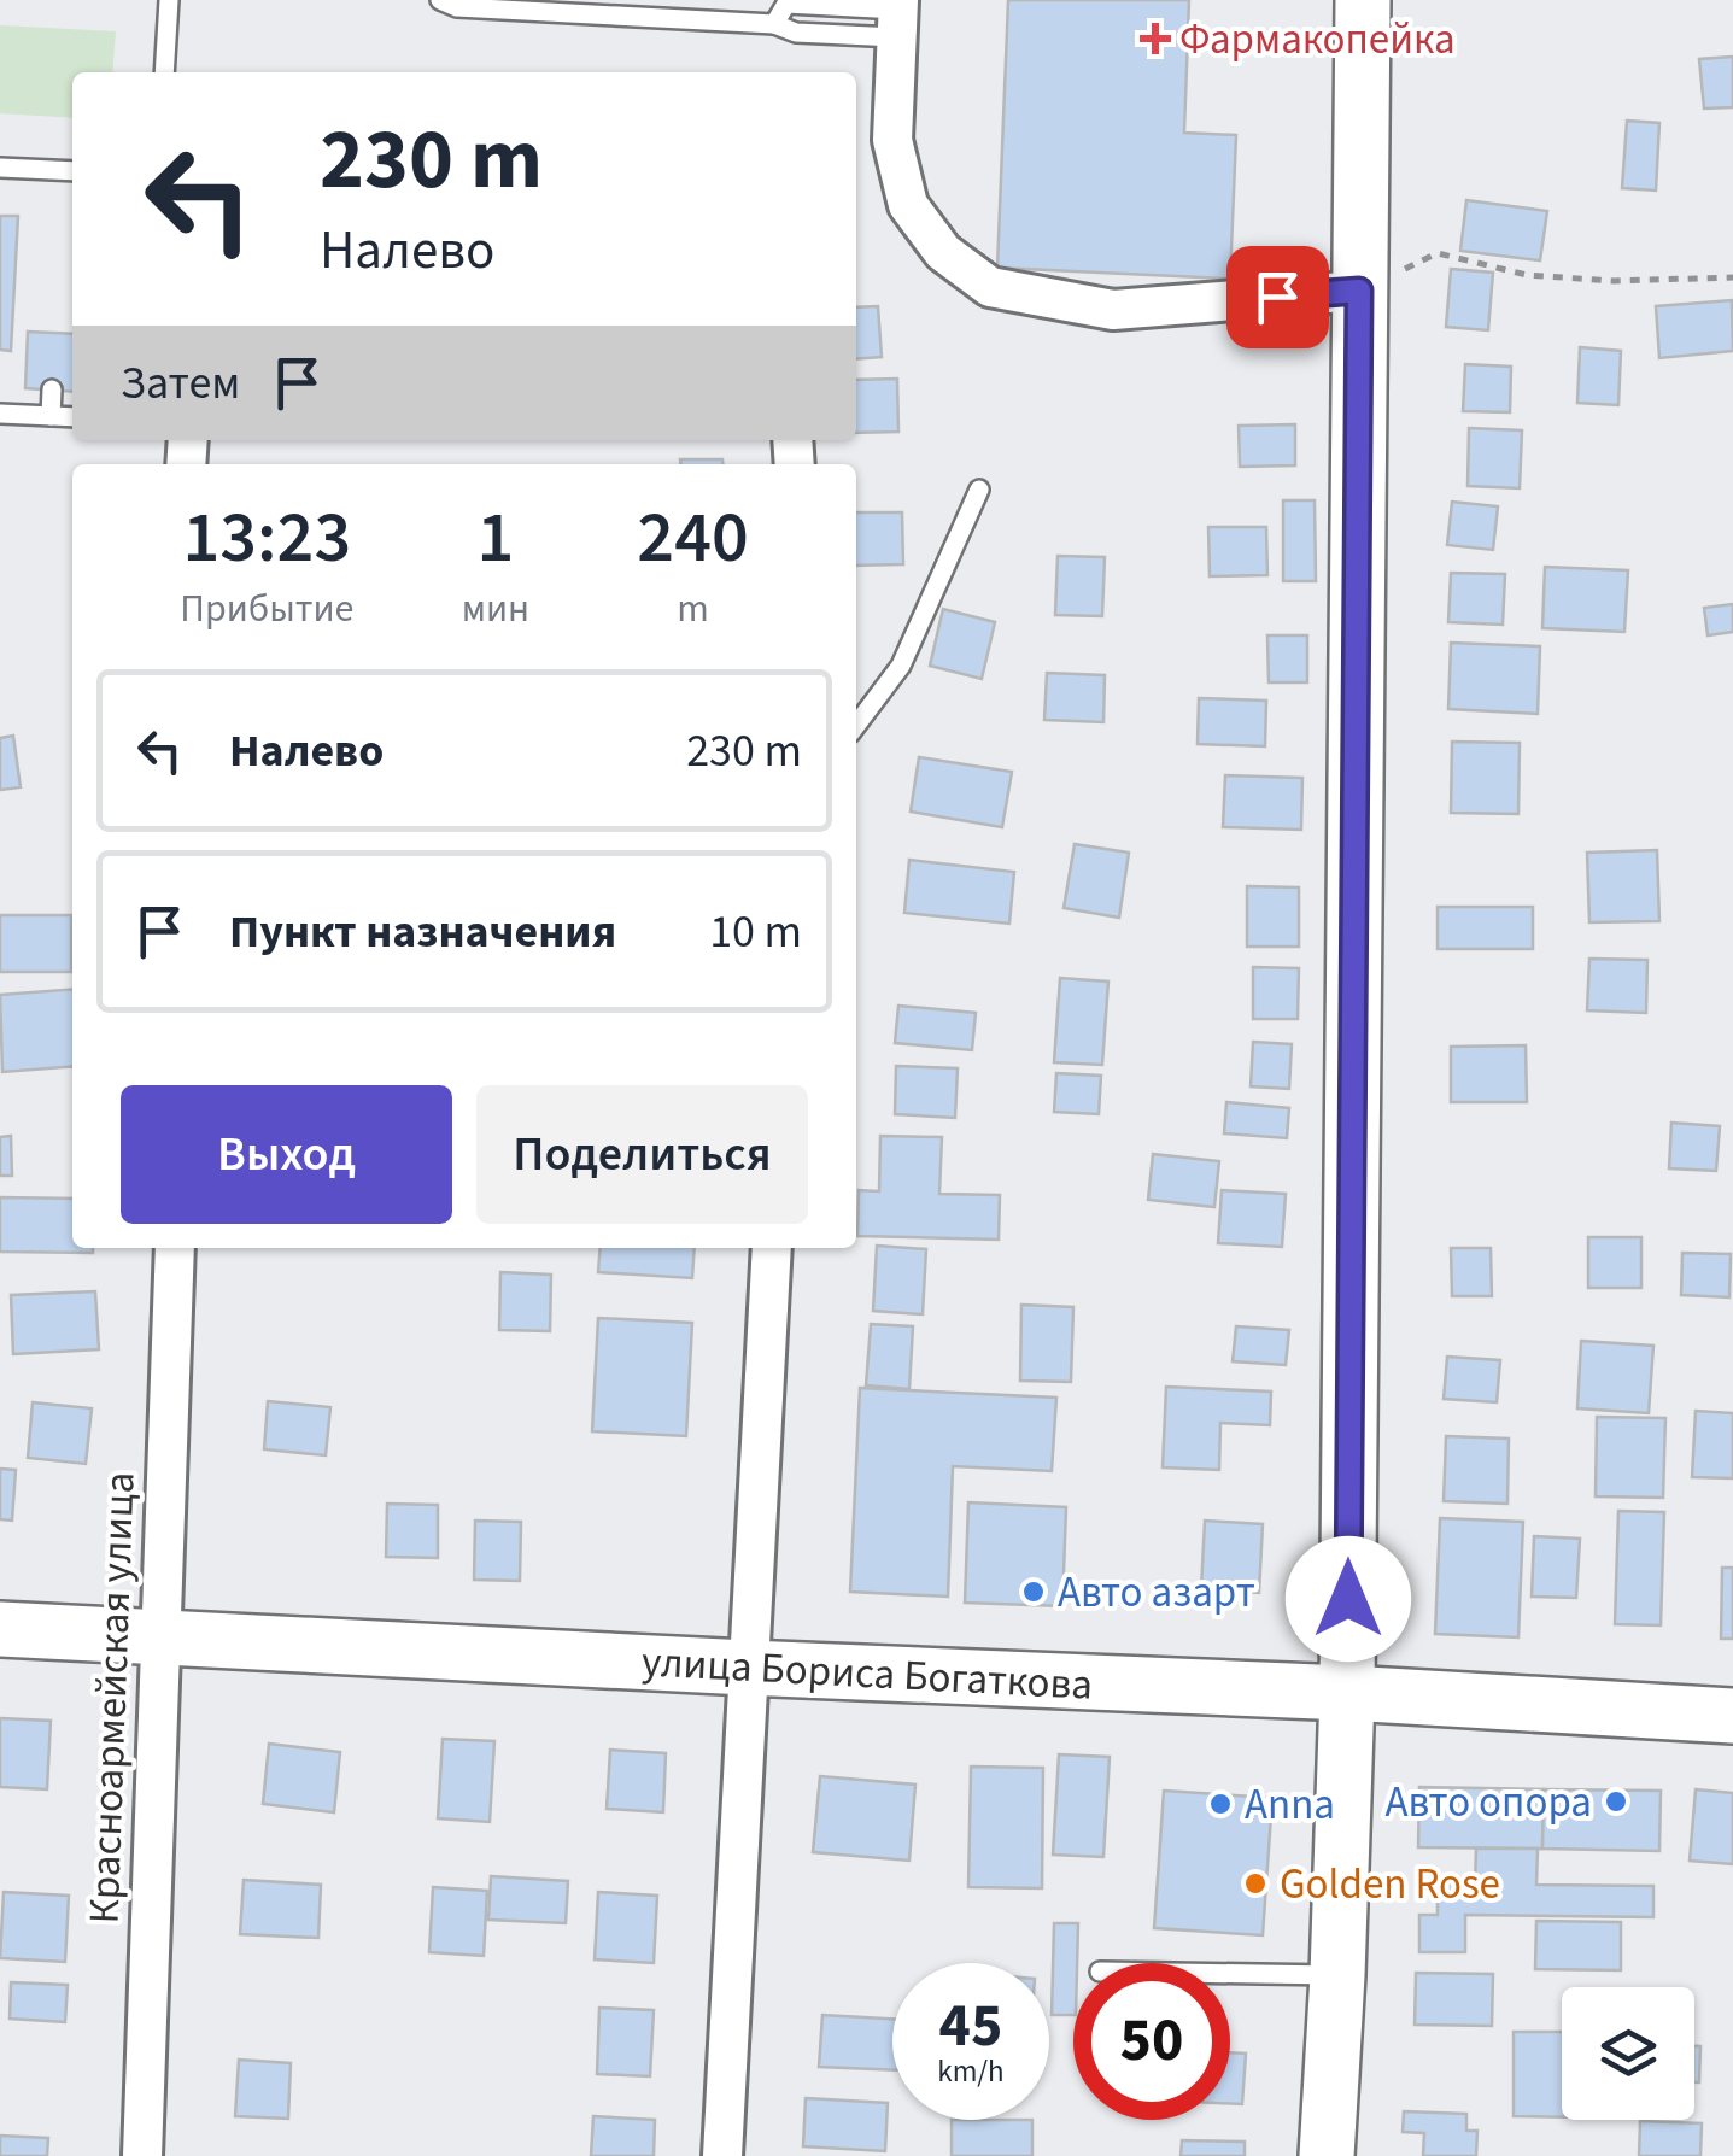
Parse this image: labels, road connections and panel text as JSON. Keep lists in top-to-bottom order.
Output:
{
  "streets": {
    "main road": ["улица Бориса Богаткова"],
    "street": ["Красноармейская улица"]
  },
  "crossings": [
    ["улица Бориса Богаткова", "Красноармейская улица"]
  ],
  "places": {
    "health": ["Фармакопейка"],
    "other": [
      "Авто азарт",
      "Авто опора",
      "Anna",
      "Golden Rose"
    ]
  },
  "page": {
    "turn": ["230 m", "Налево"],
    "then": "Затем",
    "eta": [
      "13:23",
      "Прибытие",
      "1",
      "мин",
      "240",
      "m"
    ],
    "list": [
      {
        "name": "Налево",
        "value": "230 m"
      },
      {
        "name": "Пункт назначения",
        "value": "10 m"
      }
    ],
    "buttons": ["Выход", "Поделиться"],
    "speed": "45 km/h",
    "limit": "50"
  }
}
